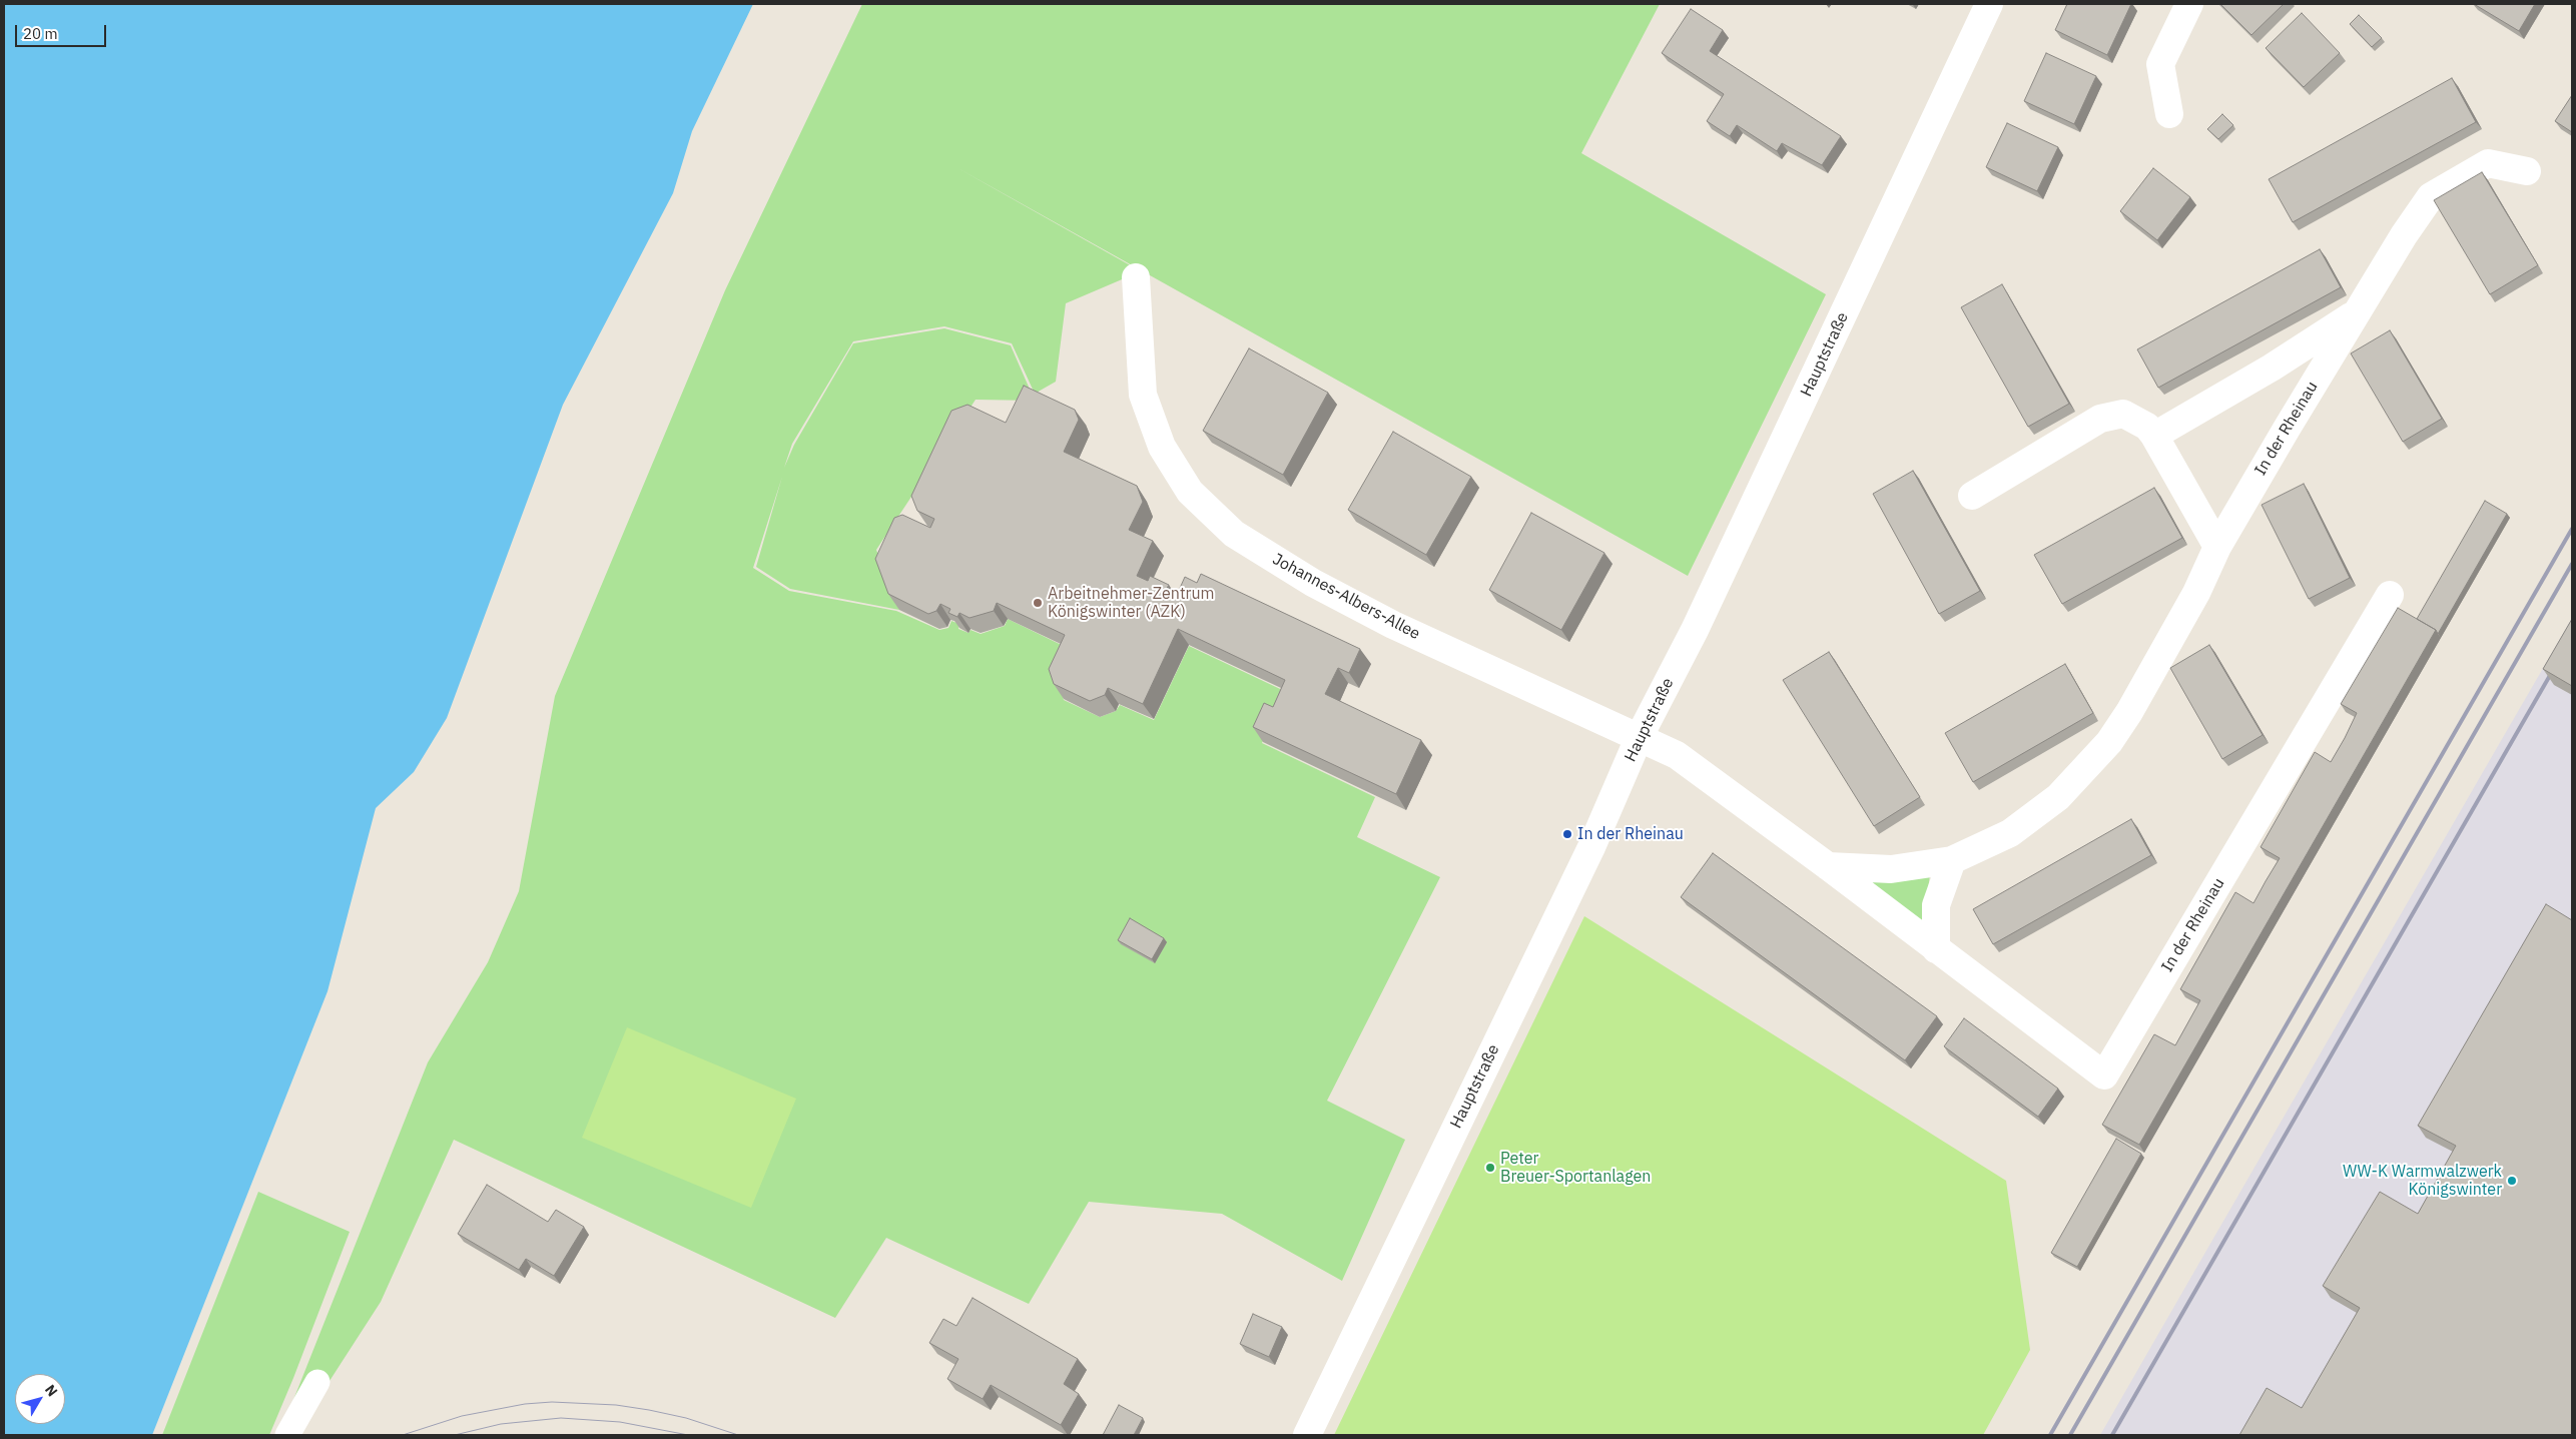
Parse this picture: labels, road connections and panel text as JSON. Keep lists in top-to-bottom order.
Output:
{
  "streets": {
    "street": ["Hauptstraße", "In der Rheinau", "Johannes-Albers-Allee"]
  },
  "crossings": [
    ["Hauptstraße", "In der Rheinau"],
    ["Hauptstraße", "Johannes-Albers-Allee"],
    ["In der Rheinau", "Johannes-Albers-Allee"]
  ],
  "places": [
    "Arbeitnehmer-Zentrum Königswinter (AZK)",
    "In der Rheinau",
    "Peter Breuer-Sportanlagen",
    "WW-K Warmwalzwerk Königswinter"
  ],
  "scale_bar": "20 m",
  "north": "top right"
}
